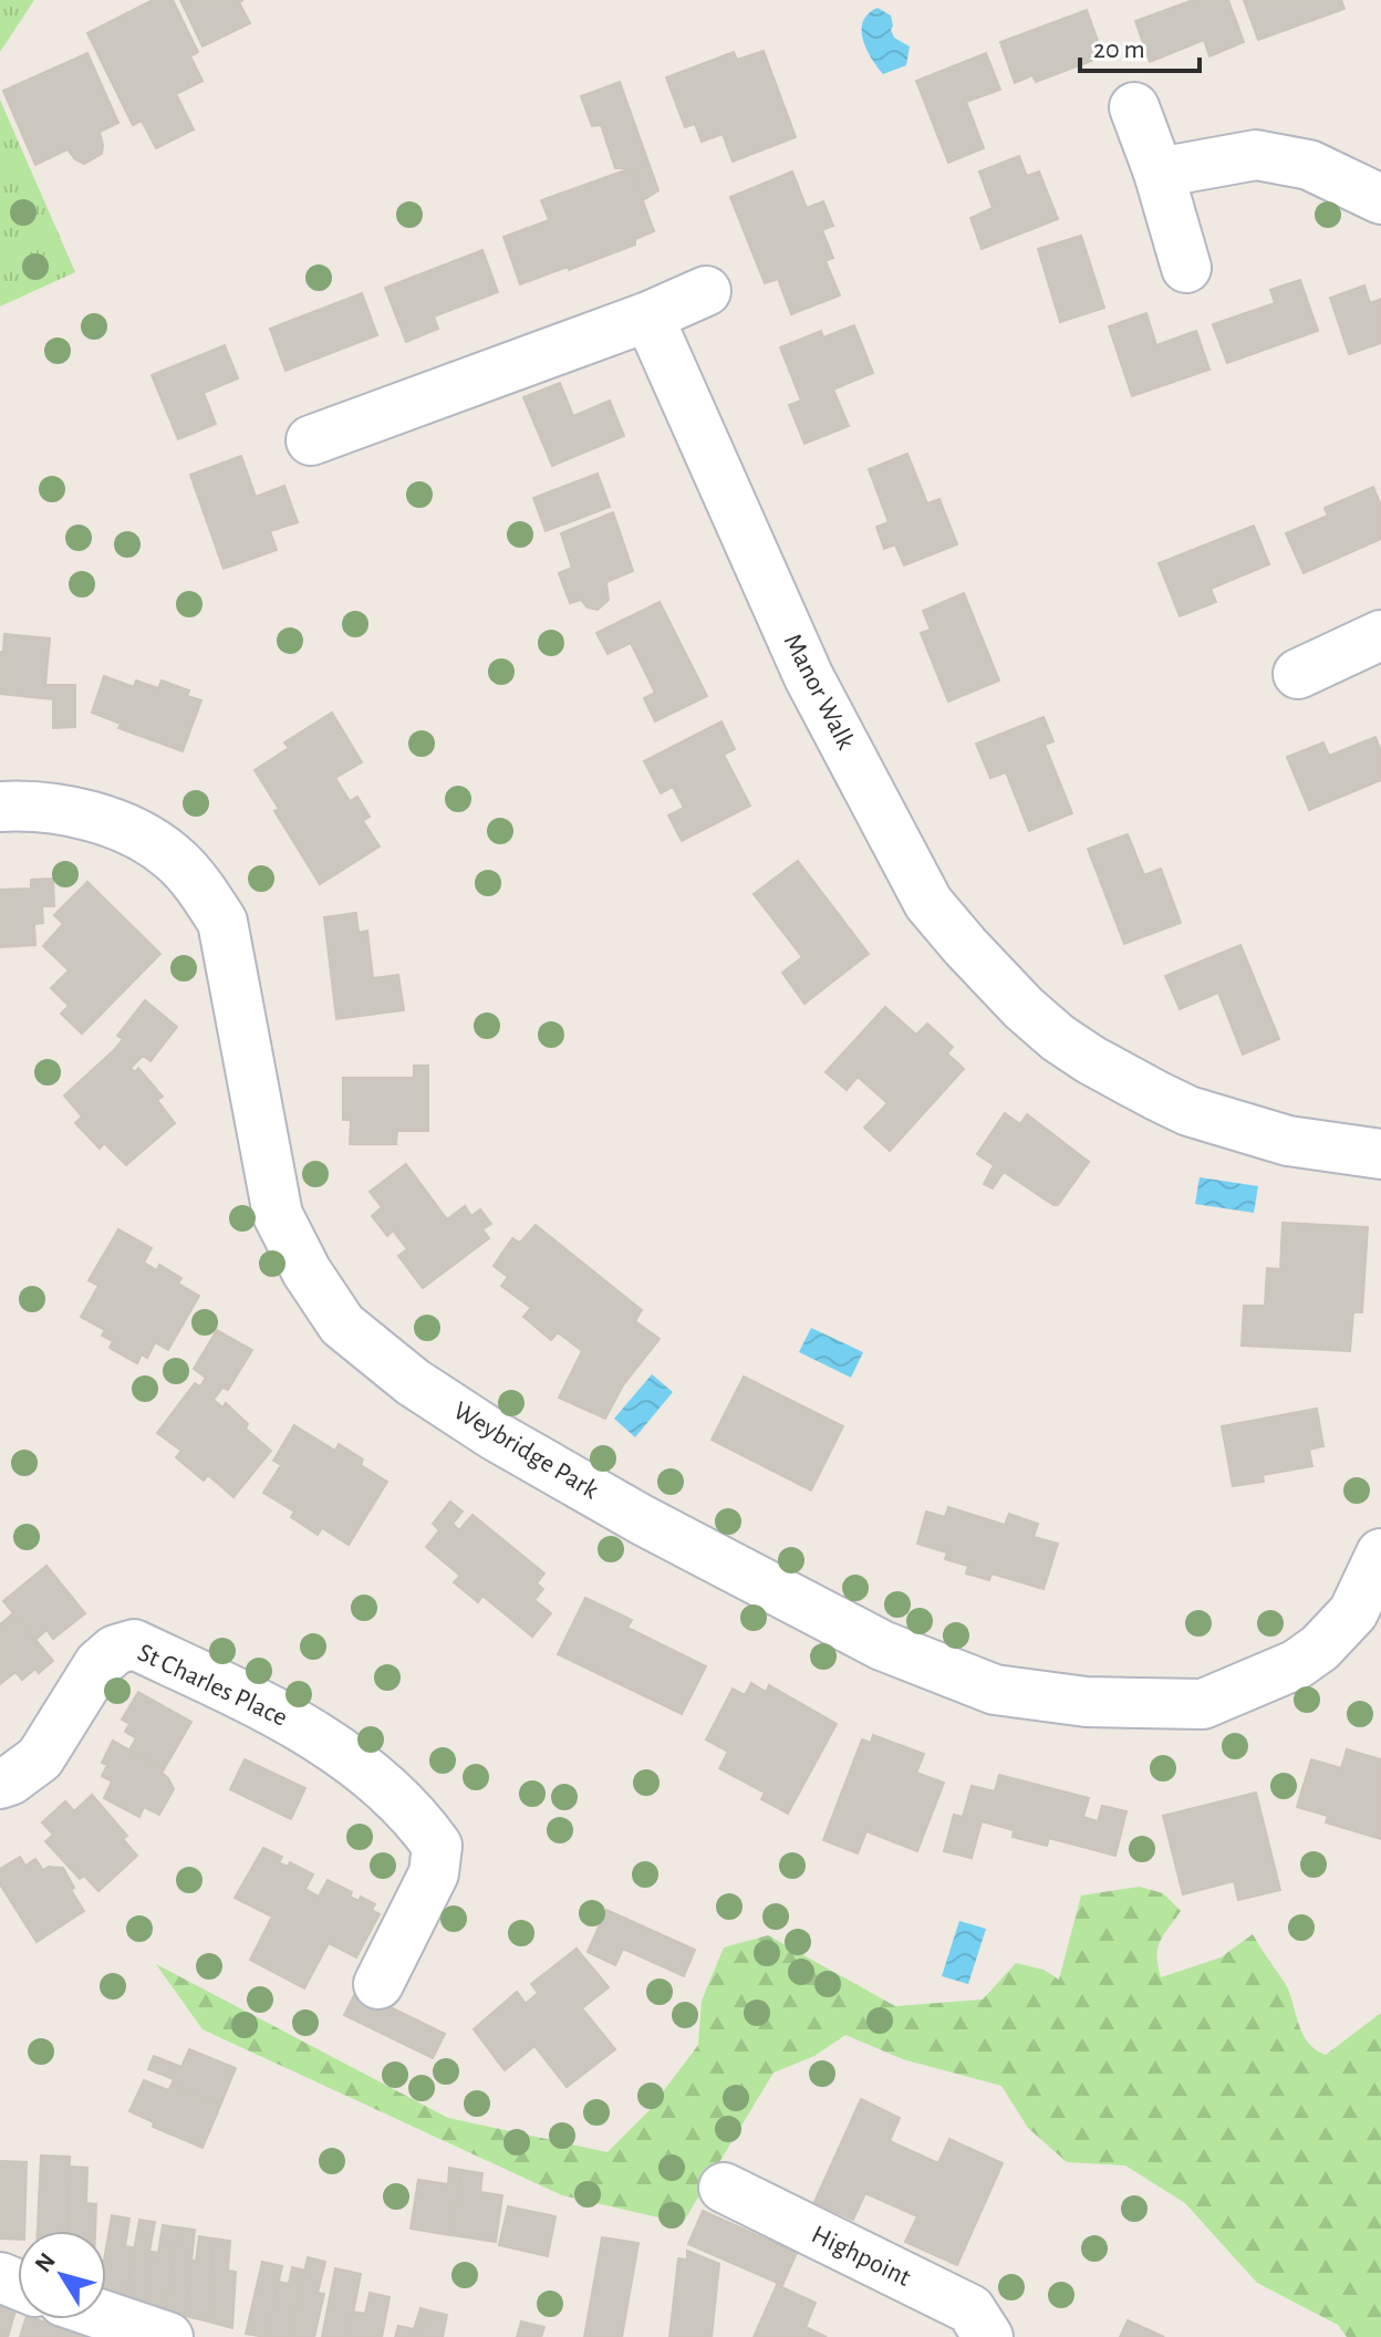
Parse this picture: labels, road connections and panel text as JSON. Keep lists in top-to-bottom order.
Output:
{
  "streets": {
    "street": [
      "Manor Walk",
      "Weybridge Park",
      "St Charles Place",
      "Highpoint"
    ]
  },
  "scale_bar": "20 m",
  "north": "top left"
}
